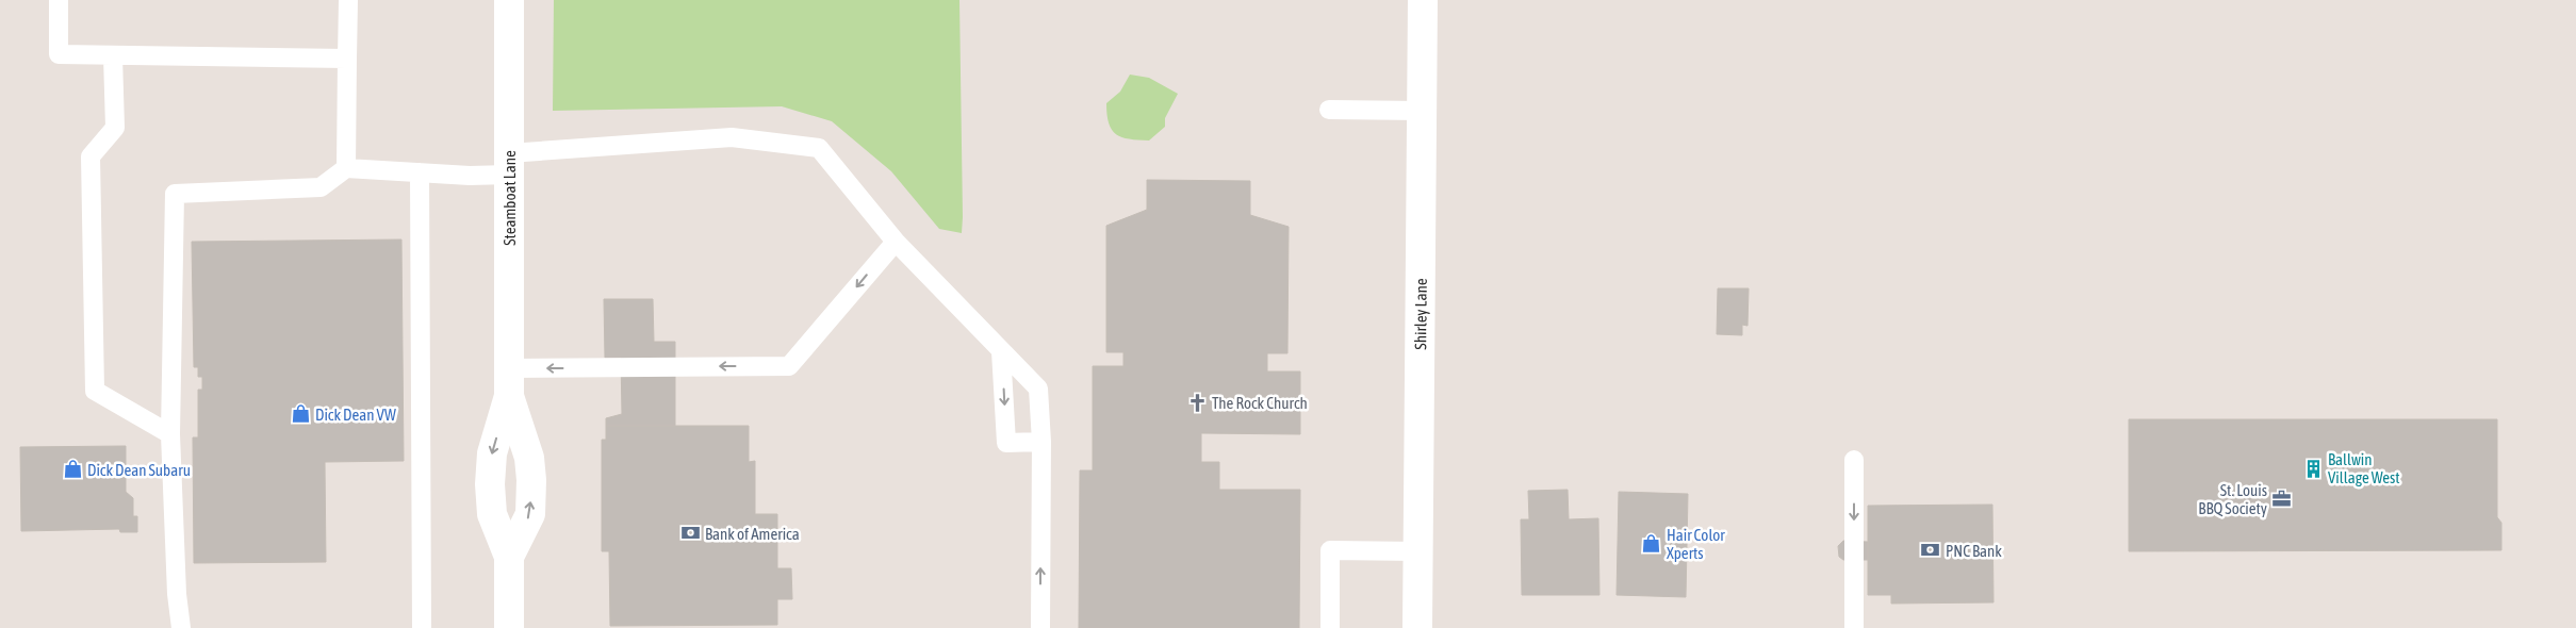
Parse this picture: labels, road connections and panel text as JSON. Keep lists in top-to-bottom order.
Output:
{
  "streets": {
    "street": ["Steamboat Lane", "Shirley Lane"]
  },
  "places": {
    "church": ["The Rock Church"],
    "shop": ["Dick Dean VW", "Dick Dean Subaru", "Hair Color Xperts"],
    "building": ["Ballwin Village West"],
    "office": ["St. Louis BBQ Society"],
    "bank": ["Bank of America", "PNC Bank"]
  }
}
